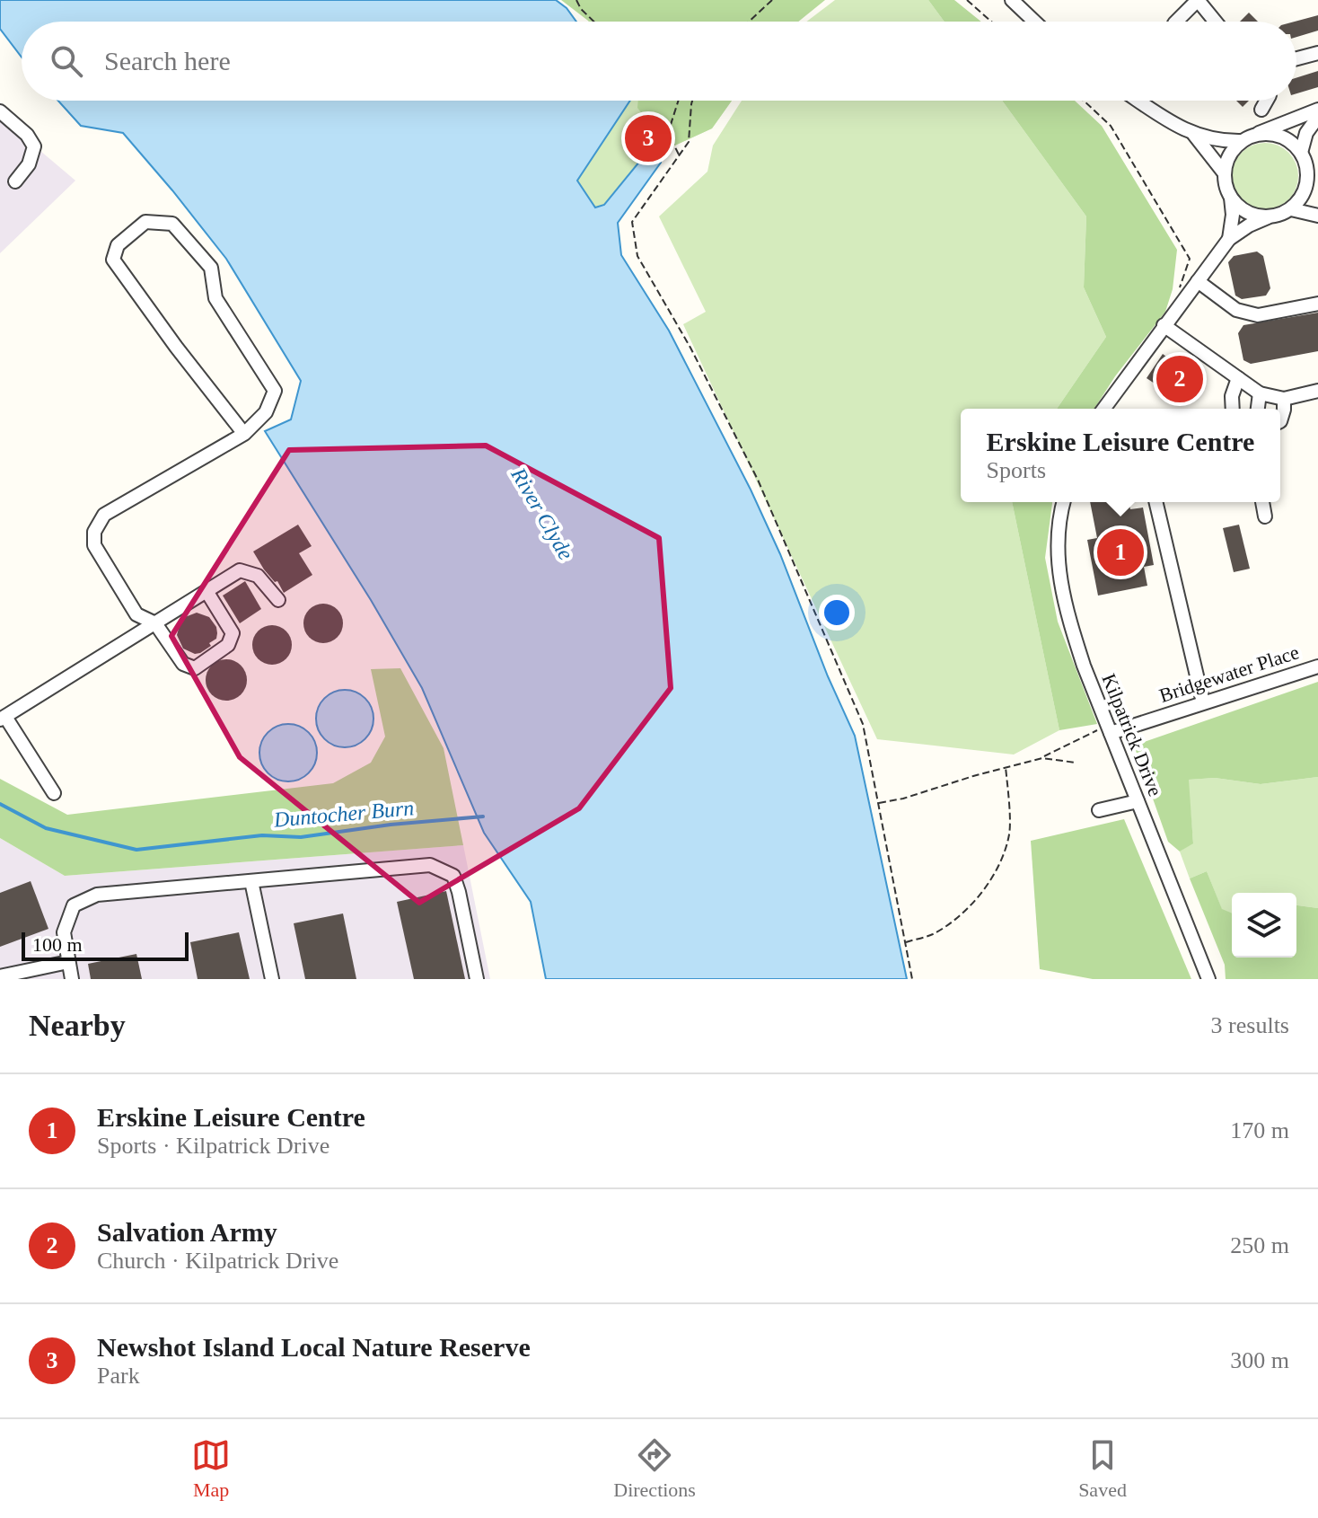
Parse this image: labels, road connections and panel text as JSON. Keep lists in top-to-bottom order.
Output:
{
  "streets": {
    "street": ["Bridgewater Place", "Kilpatrick Drive"]
  },
  "crossings": [
    ["Bridgewater Place", "Kilpatrick Drive"]
  ],
  "water": ["River Clyde", "Duntocher Burn"],
  "scale_bar": "100 m",
  "page": {
    "search": "Search here",
    "pins": ["3", "2", "1"],
    "popup": ["Erskine Leisure Centre", "Sports"],
    "scale": "100 m",
    "heading": ["Nearby", "3 results"],
    "list": [
      {
        "mark": "1",
        "name": "Erskine Leisure Centre",
        "note": "Sports · Kilpatrick Drive",
        "value": "170 m"
      },
      {
        "mark": "2",
        "name": "Salvation Army",
        "note": "Church · Kilpatrick Drive",
        "value": "250 m"
      },
      {
        "mark": "3",
        "name": "Newshot Island Local Nature Reserve",
        "note": "Park",
        "value": "300 m"
      }
    ],
    "nav": ["Map", "Directions", "Saved"]
  }
}
